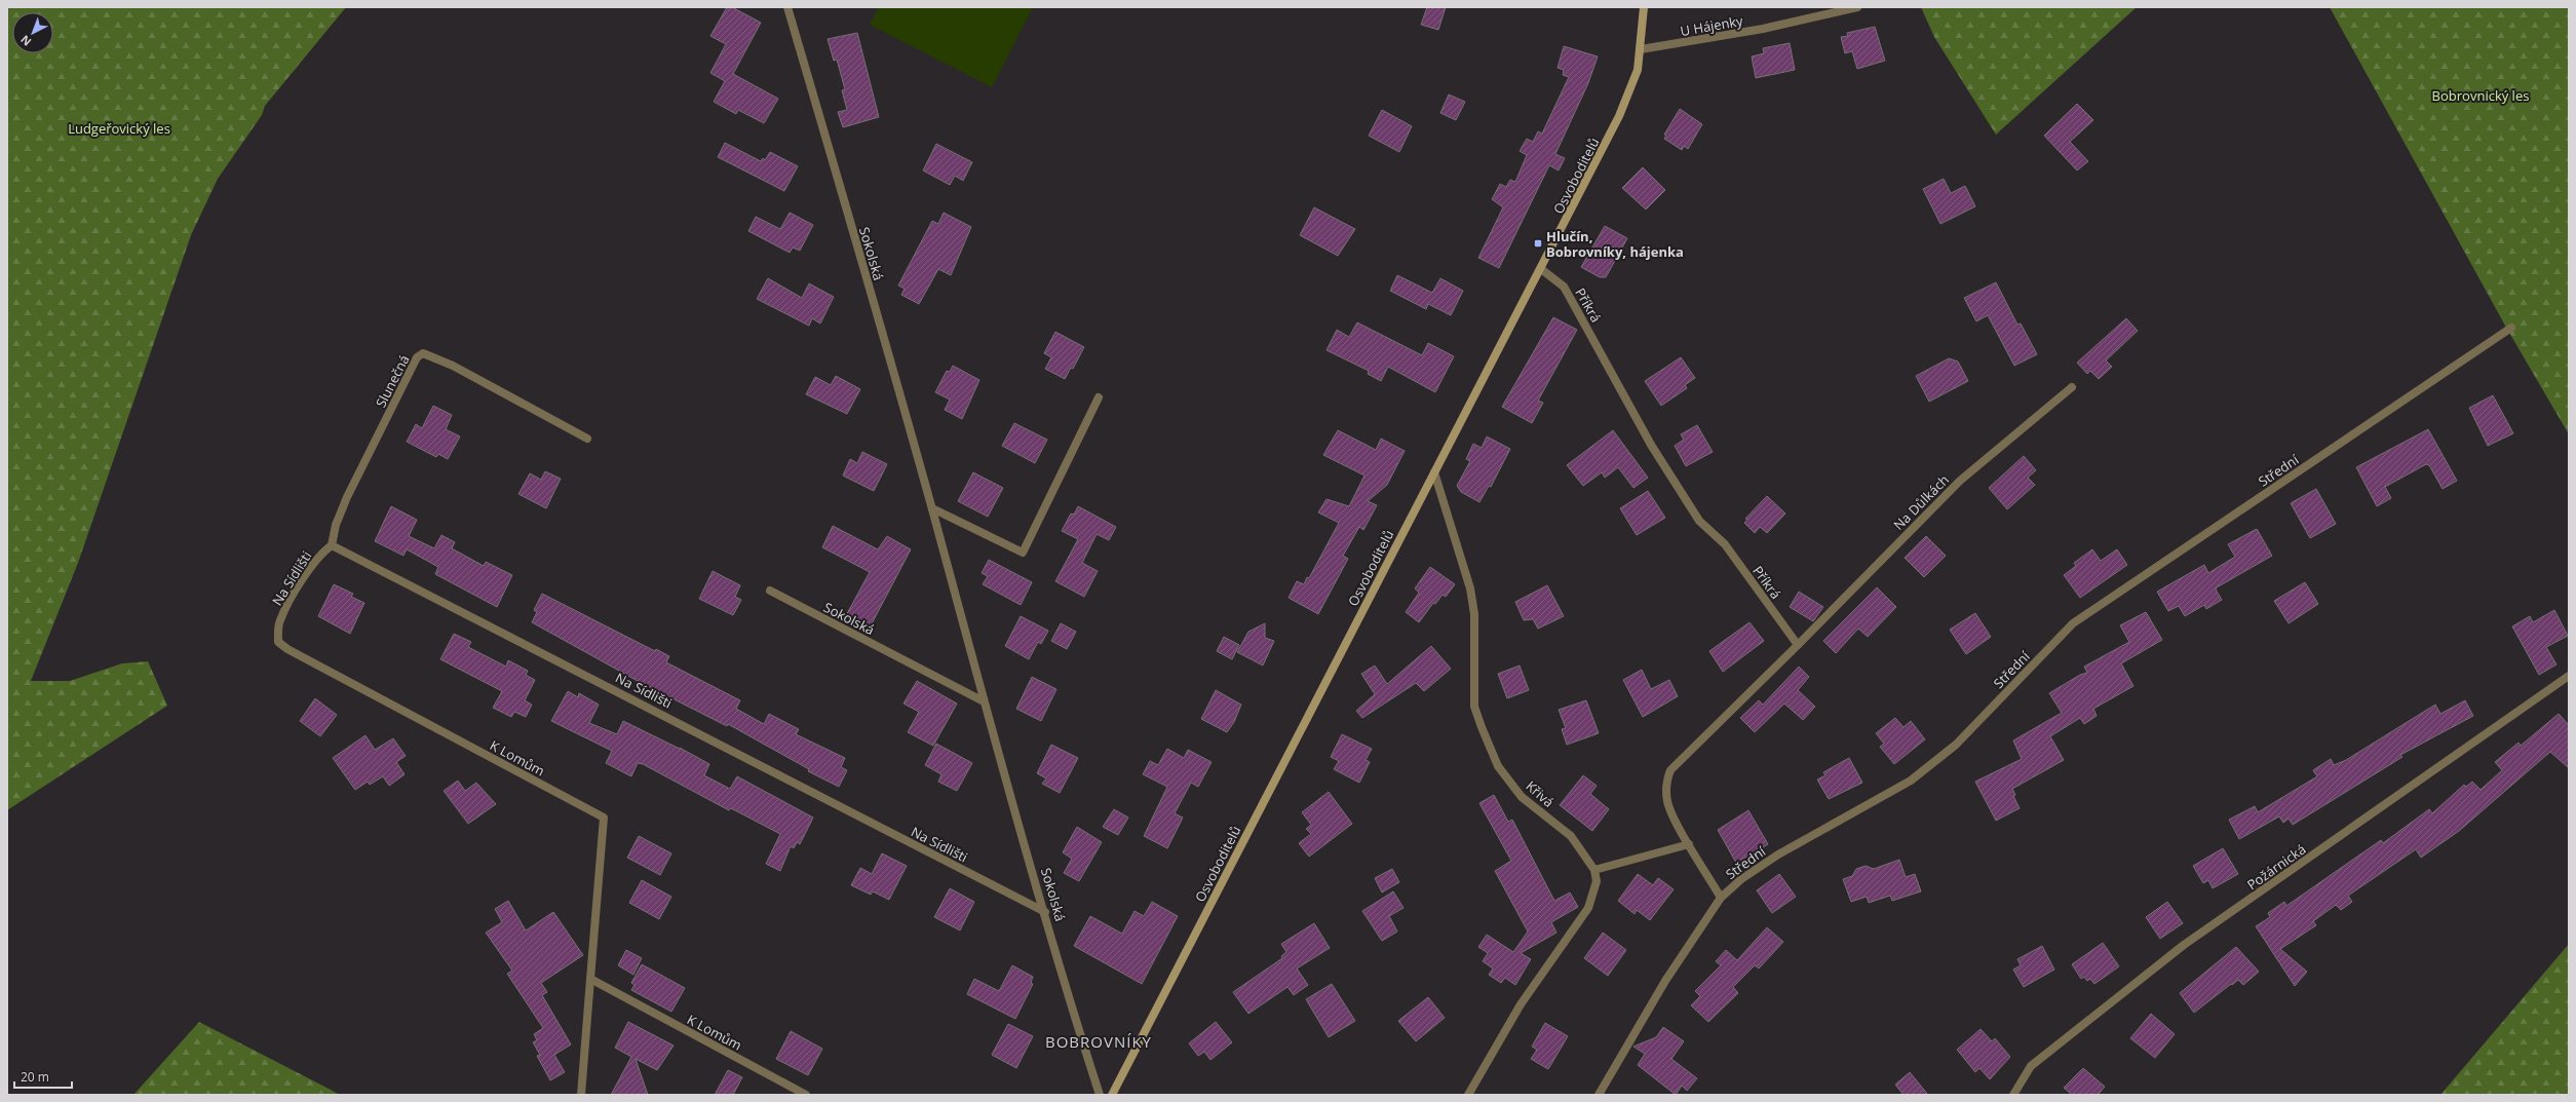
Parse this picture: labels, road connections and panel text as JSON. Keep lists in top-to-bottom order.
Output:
{
  "streets": {
    "street": [
      "U Hájenky",
      "Osvoboditelů",
      "Sokolská",
      "Příkrá",
      "Slunečná",
      "Střední",
      "Na Důlkách",
      "Na Sídlišti",
      "K Lomům",
      "Křivá",
      "Požárnická"
    ]
  },
  "crossings": [
    ["U Hájenky", "Osvoboditelů"],
    ["Osvoboditelů", "Příkrá"],
    ["Osvoboditelů", "Křivá"],
    ["Sokolská", "Na Sídlišti"],
    ["Příkrá", "Na Důlkách"],
    ["Slunečná", "Na Sídlišti"],
    ["Na Sídlišti", "K Lomům"]
  ],
  "districts": ["BOBROVNÍKY"],
  "parks": ["Bobrovnický les", "Ludgeřovický les"],
  "places": {
    "transit": ["Hlučín, Bobrovníky, hájenka"]
  },
  "scale_bar": "20 m",
  "north": "bottom left"
}
